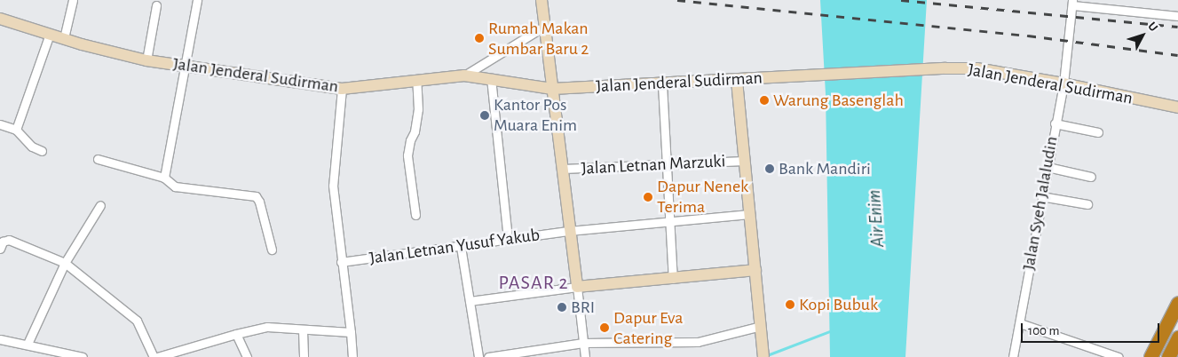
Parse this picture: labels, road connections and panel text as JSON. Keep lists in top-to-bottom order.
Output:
{
  "streets": {
    "main road": ["Jalan Jenderal Sudirman"],
    "street": ["Jalan Letnan Marzuki", "Jalan Syeh Jalaludin", "Jalan Letnan Yusuf Yakub"]
  },
  "crossings": [
    ["Jalan Jenderal Sudirman", "Jalan Syeh Jalaludin"]
  ],
  "districts": ["PASAR 2"],
  "water": ["Air Enim"],
  "places": [
    "Rumah Makan Sumbar Baru 2",
    "Warung Basenglah",
    "Kantor Pos Muara Enim",
    "Bank Mandiri",
    "Dapur Nenek Terima",
    "Kopi Bubuk",
    "BRI",
    "Dapur Eva Catering"
  ],
  "scale_bar": "100 m",
  "north": "top right"
}
